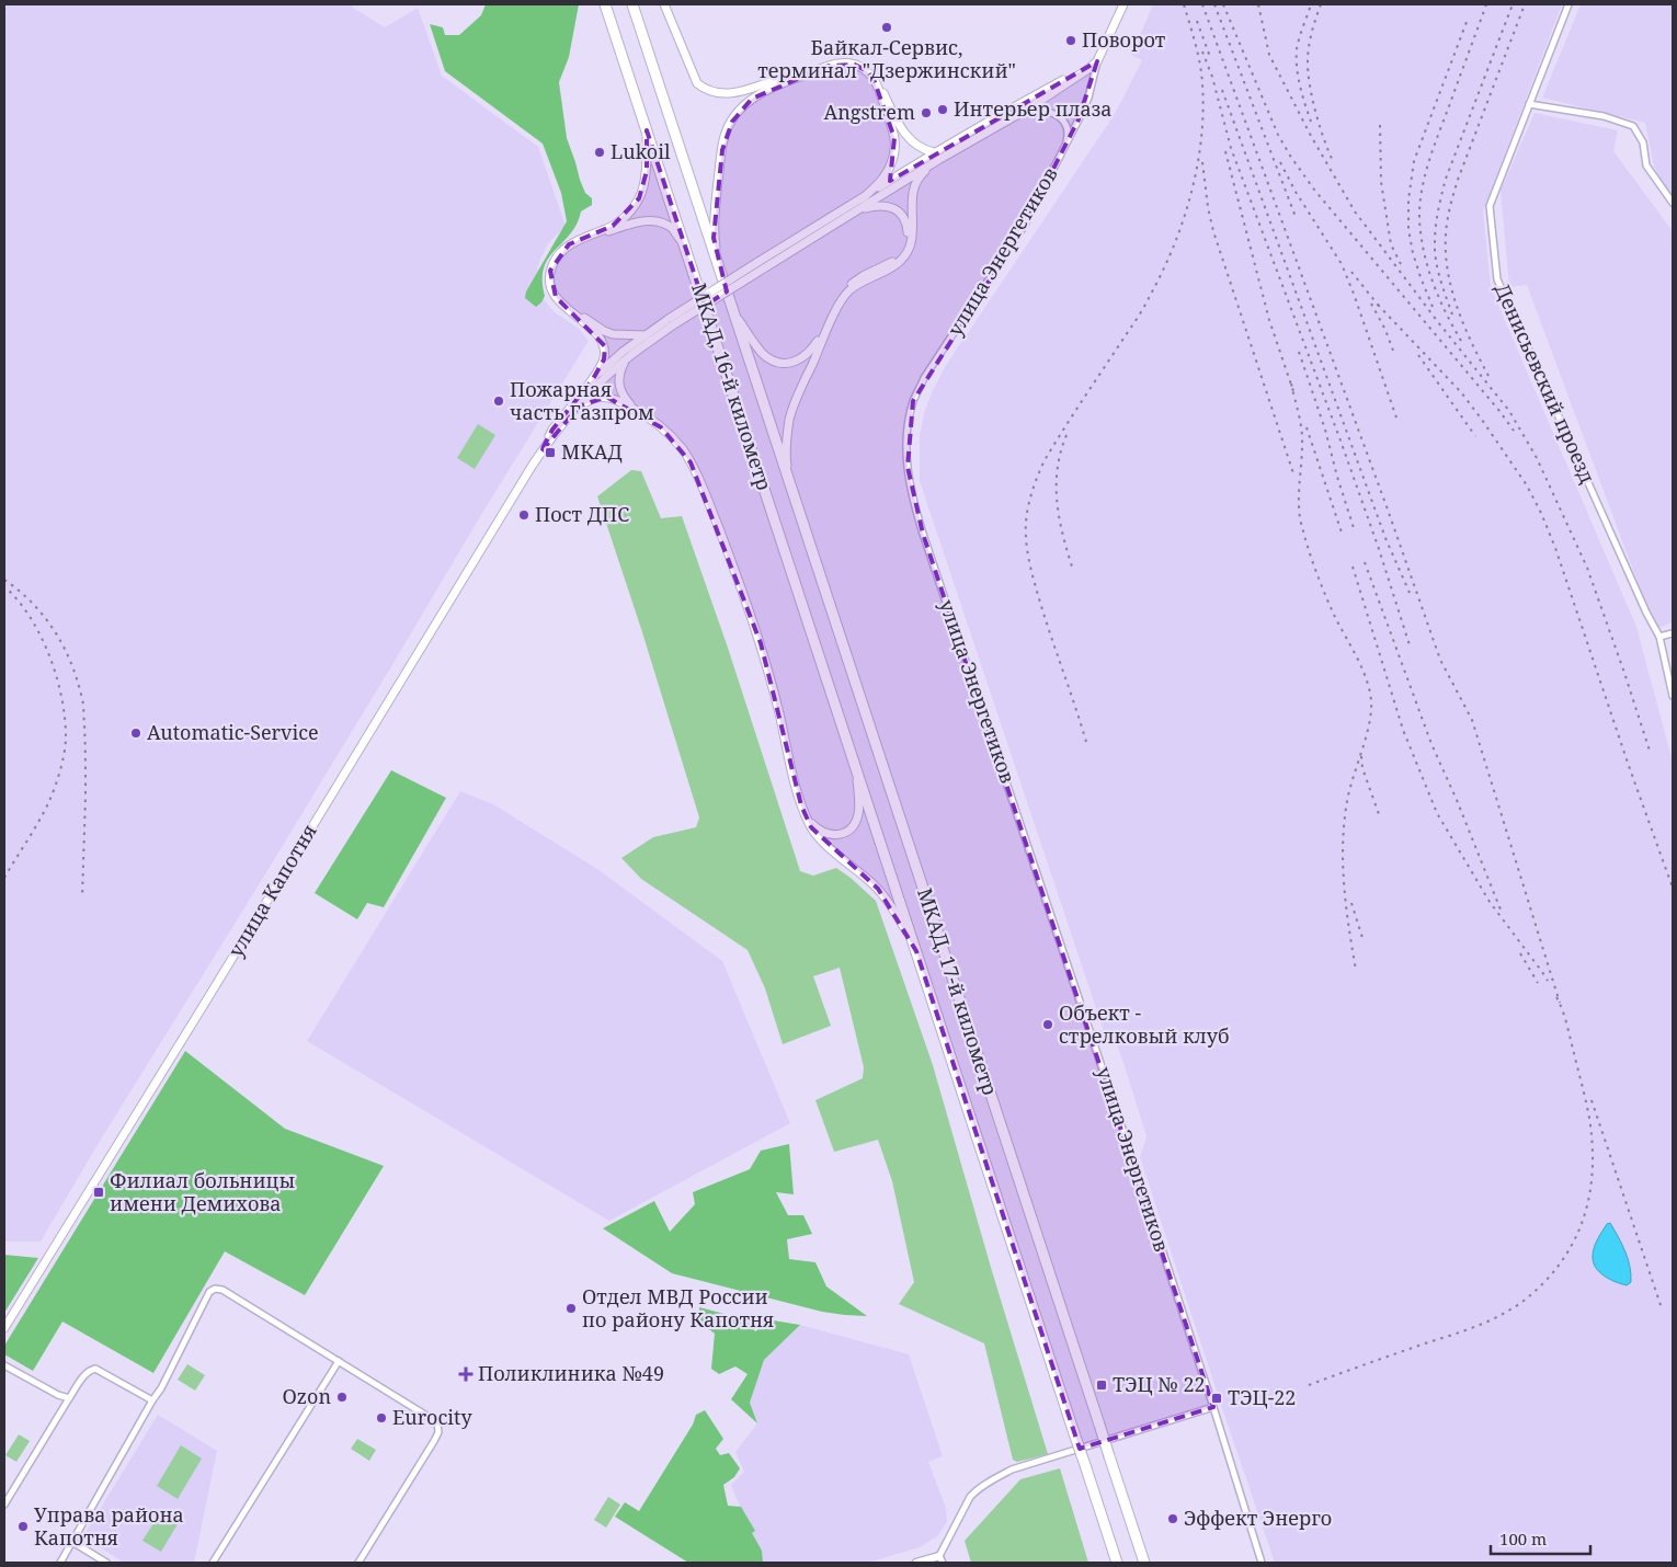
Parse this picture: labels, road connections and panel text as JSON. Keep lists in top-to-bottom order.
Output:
{
  "streets": {
    "highway": ["МКАД, 16-й километр", "МКАД, 17-й километр"],
    "main road": ["улица Энергетиков", "улица Капотня"],
    "street": ["Денисьевский проезд"]
  },
  "crossings": [
    ["МКАД, 16-й километр", "МКАД, 17-й километр"]
  ],
  "places": {
    "other": [
      "Байкал-Сервис, терминал \"Дзержинский\"",
      "Поворот",
      "Интерьер плаза",
      "Angstrem",
      "Lukoil",
      "Пожарная часть Газпром",
      "Пост ДПС",
      "Automatic-Service",
      "Объект - стрелковый клуб",
      "Отдел МВД России по району Капотня",
      "Ozon",
      "Eurocity",
      "Эффект Энерго",
      "Управа района Капотня"
    ],
    "transit": [
      "МКАД",
      "Филиал больницы имени Демихова",
      "ТЭЦ № 22",
      "ТЭЦ-22"
    ],
    "health": ["Поликлиника №49"]
  },
  "scale_bar": "100 m"
}
